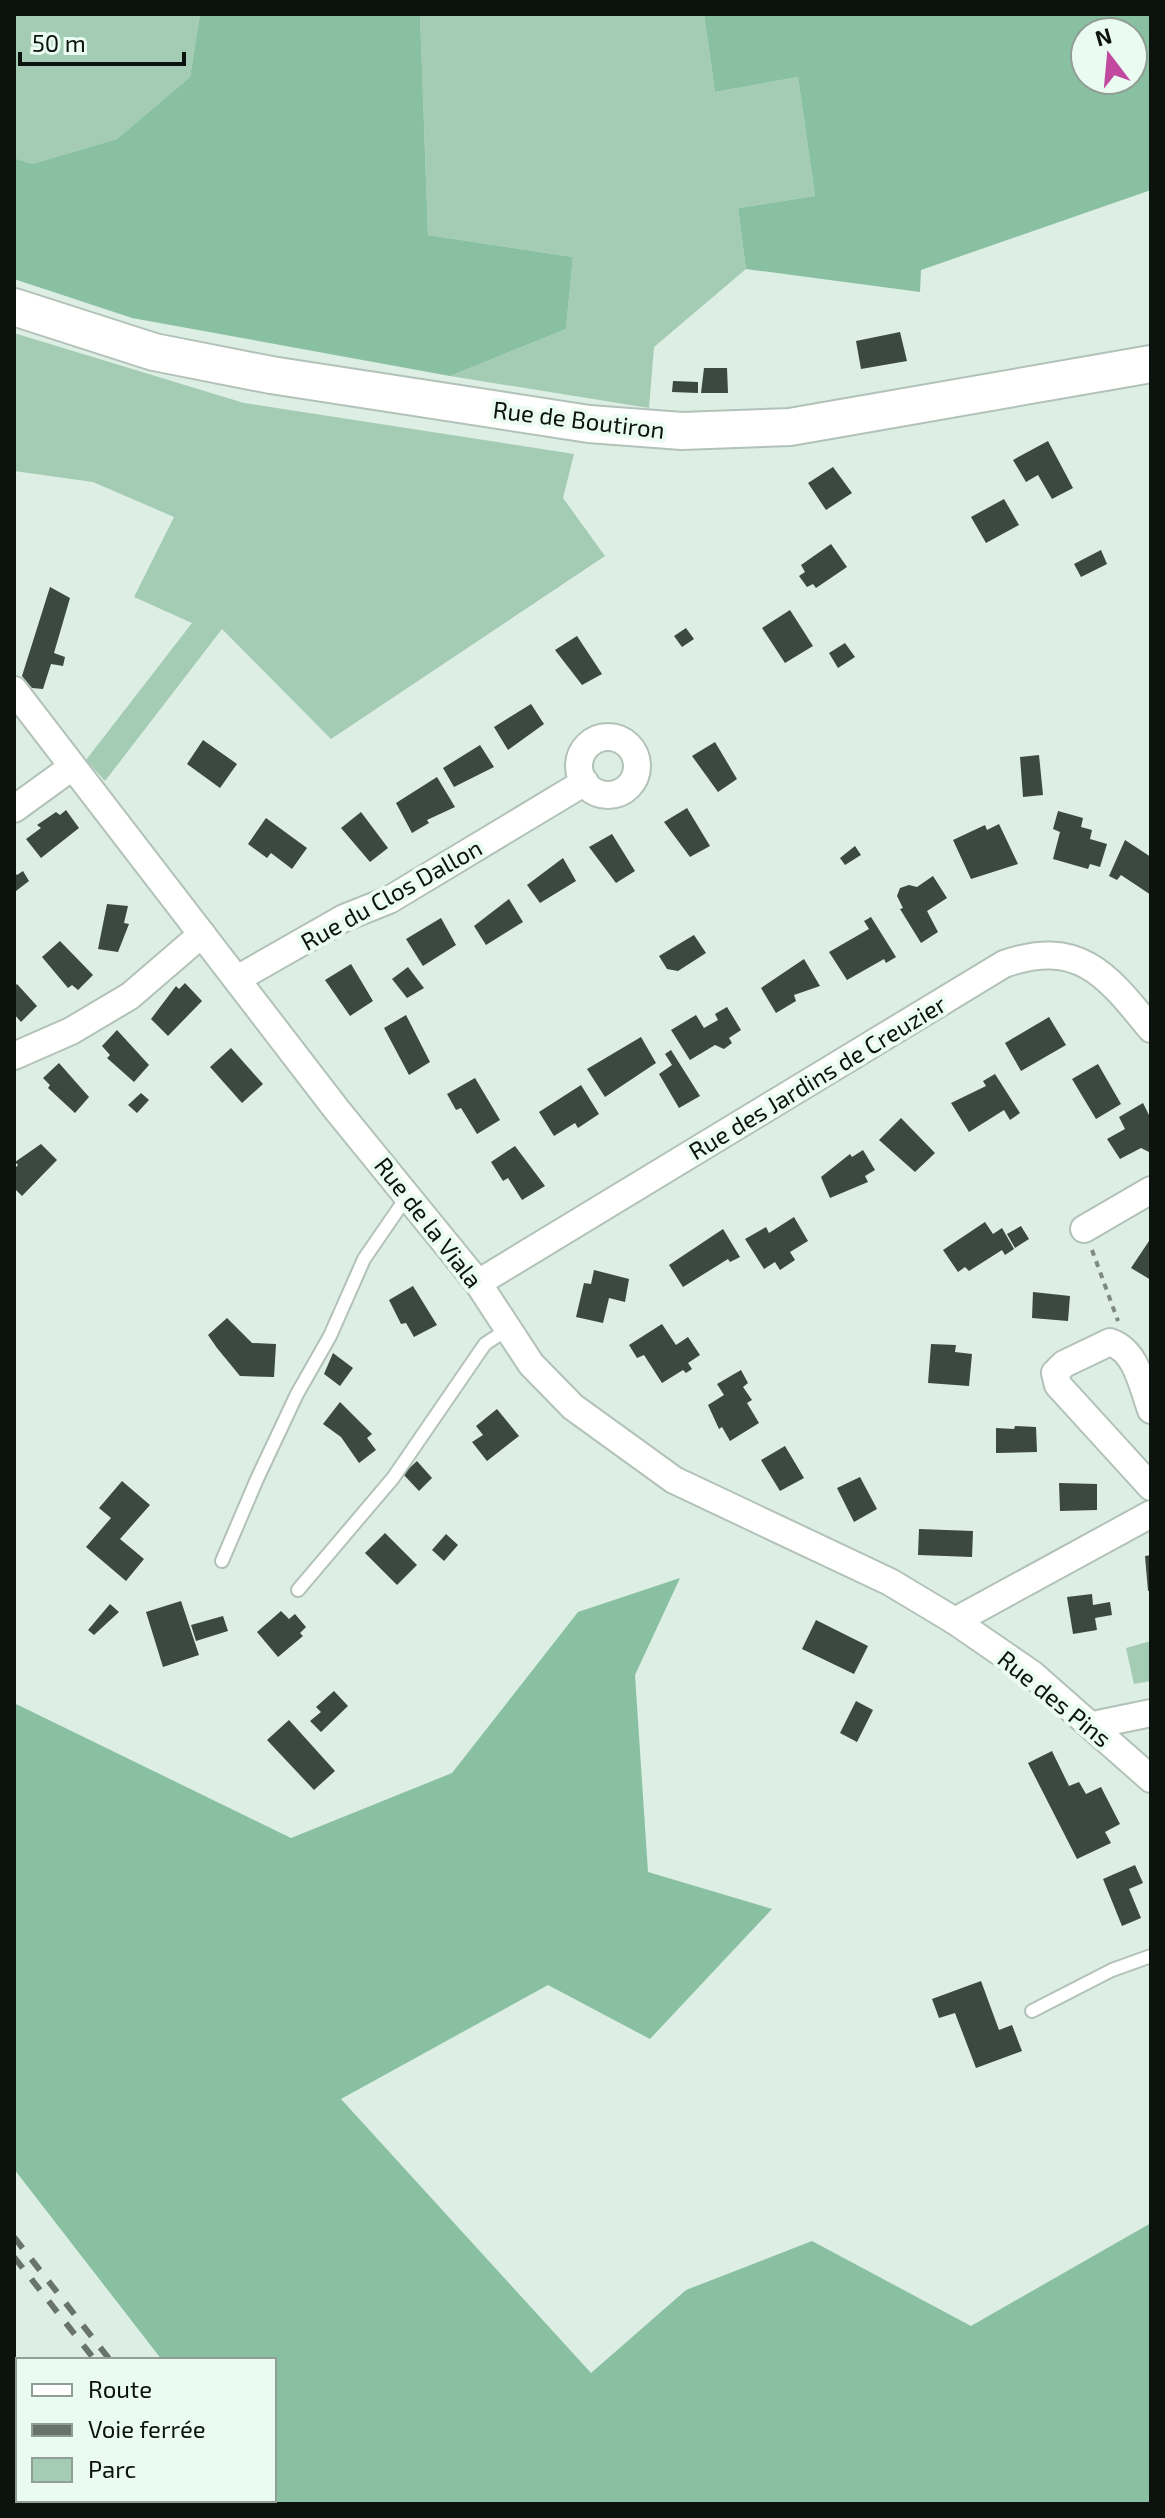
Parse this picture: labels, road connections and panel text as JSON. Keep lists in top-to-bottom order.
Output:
{
  "streets": {
    "main road": ["Rue de Boutiron"],
    "street": [
      "Rue du Clos Dallon",
      "Rue des Jardins de Creuzier",
      "Rue de la Viala",
      "Rue des Pins"
    ]
  },
  "crossings": [
    ["Rue du Clos Dallon", "Rue de la Viala"],
    ["Rue des Jardins de Creuzier", "Rue de la Viala"],
    ["Rue de la Viala", "Rue des Pins"]
  ],
  "legend": ["Route", "Voie ferrée", "Parc"],
  "scale_bar": "50 m",
  "north": "top"
}
